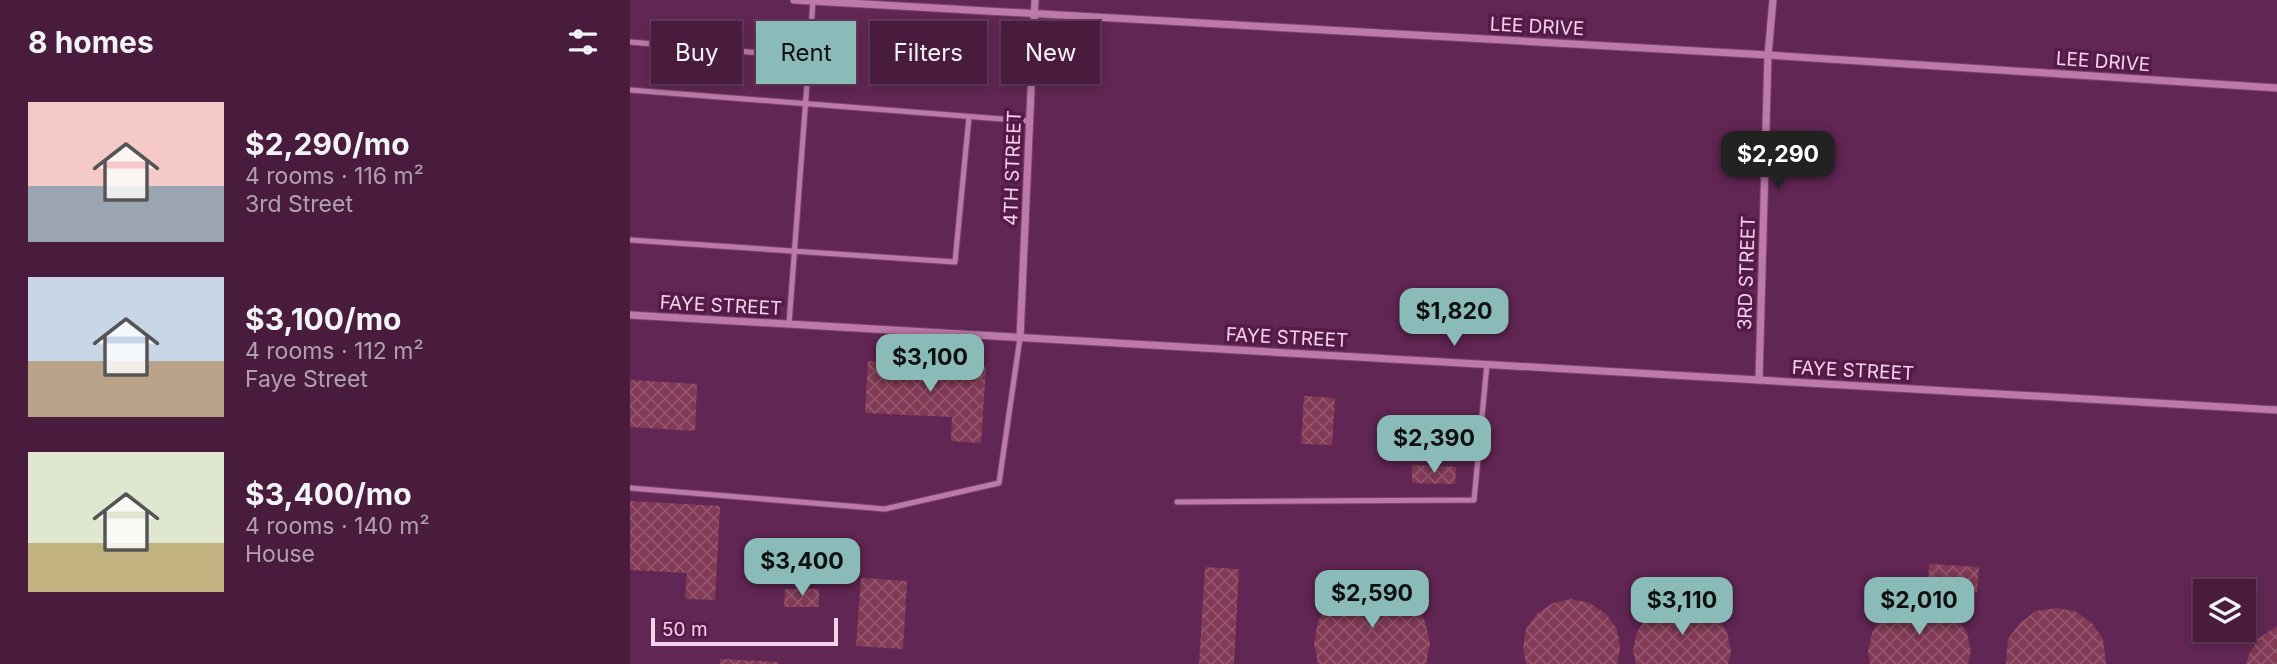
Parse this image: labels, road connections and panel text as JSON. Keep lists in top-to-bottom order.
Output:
{
  "streets": {
    "street": [
      "LEE DRIVE",
      "4TH STREET",
      "3RD STREET",
      "FAYE STREET"
    ]
  },
  "crossings": [
    ["LEE DRIVE", "4TH STREET"],
    ["LEE DRIVE", "3RD STREET"],
    ["4TH STREET", "FAYE STREET"],
    ["3RD STREET", "FAYE STREET"]
  ],
  "scale_bar": "50 m",
  "page": {
    "heading": "8 homes",
    "chip": [
      "Buy",
      "Rent",
      "Filters",
      "New"
    ],
    "list": [
      {
        "name": "$2,290/mo",
        "note": "4 rooms · 116 m² · 3rd Street"
      },
      {
        "name": "$3,100/mo",
        "note": "4 rooms · 112 m² · Faye Street"
      },
      {
        "name": "$3,400/mo",
        "note": "4 rooms · 140 m² · House"
      }
    ],
    "price": [
      "$2,290",
      "$1,820",
      "$3,100",
      "$2,390",
      "$3,400",
      "$2,590",
      "$3,110",
      "$2,010"
    ],
    "scale": "50 m"
  }
}
